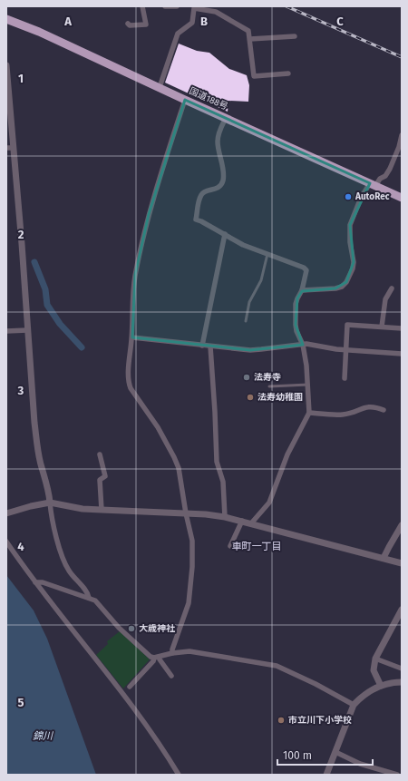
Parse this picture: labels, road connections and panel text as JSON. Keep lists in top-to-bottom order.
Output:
{
  "streets": {
    "highway": ["国道188号"]
  },
  "districts": ["車町一丁目"],
  "water": ["錦川"],
  "places": [
    "AutoRec",
    "法寿寺",
    "法寿幼稚園",
    "大歳神社",
    "市立川下小学校"
  ],
  "scale_bar": "100 m",
  "grid": {
    "columns": ["A", "B", "C"],
    "rows": [
      "1",
      "2",
      "3",
      "4",
      "5"
    ]
  }
}
